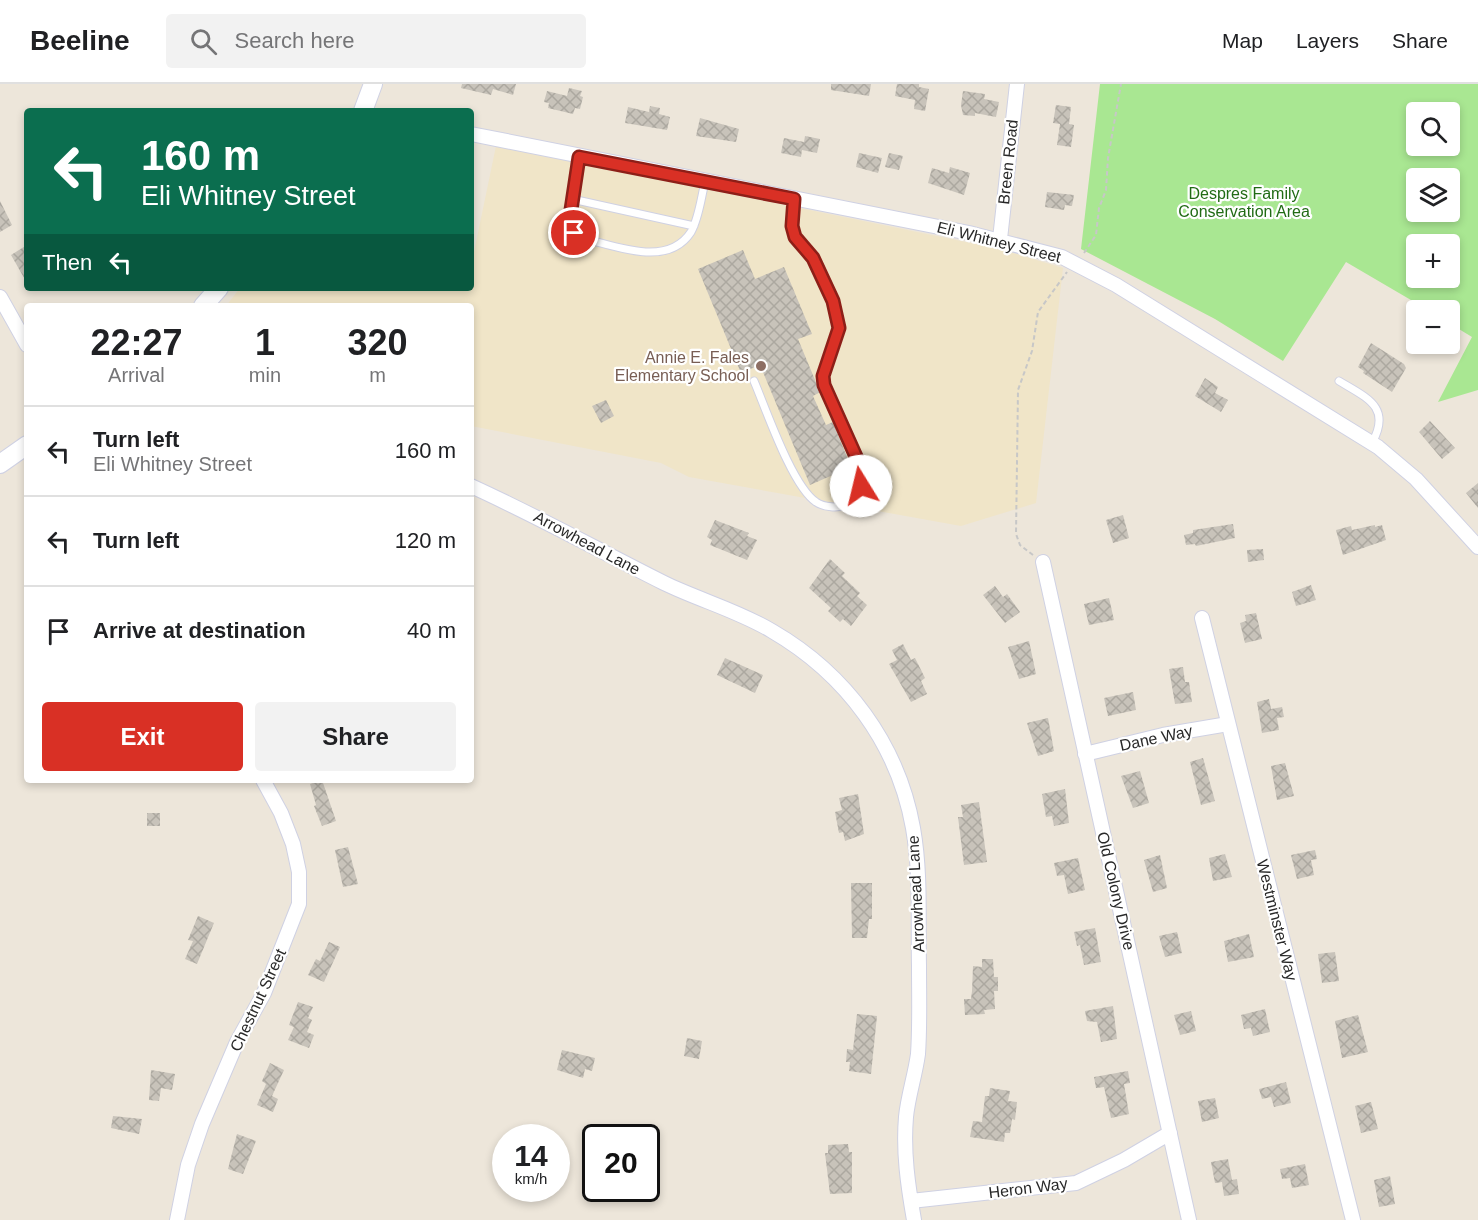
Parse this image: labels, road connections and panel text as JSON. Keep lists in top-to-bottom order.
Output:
{
  "streets": {
    "street": [
      "Breen Road",
      "Eli Whitney Street",
      "Arrowhead Lane",
      "Dane Way",
      "Old Colony Drive",
      "Westminster Way",
      "Chestnut Street",
      "Heron Way"
    ]
  },
  "crossings": [
    ["Breen Road", "Eli Whitney Street"],
    ["Arrowhead Lane", "Heron Way"],
    ["Dane Way", "Old Colony Drive"],
    ["Dane Way", "Westminster Way"],
    ["Old Colony Drive", "Heron Way"]
  ],
  "parks": ["Despres Family Conservation Area"],
  "places": ["Annie E. Fales Elementary School"],
  "page": {
    "header": "Beeline",
    "search": "Search here",
    "nav": ["Map", "Layers", "Share"],
    "map_buttons": ["+", "−"],
    "turn": ["160 m", "Eli Whitney Street"],
    "then": "Then",
    "eta": [
      "22:27",
      "Arrival",
      "1",
      "min",
      "320",
      "m"
    ],
    "list": [
      {
        "name": "Turn left",
        "note": "Eli Whitney Street",
        "value": "160 m"
      },
      {
        "name": "Turn left",
        "value": "120 m"
      },
      {
        "name": "Arrive at destination",
        "value": "40 m"
      }
    ],
    "buttons": ["Exit", "Share"],
    "speed": "14 km/h",
    "limit": "20"
  }
}
